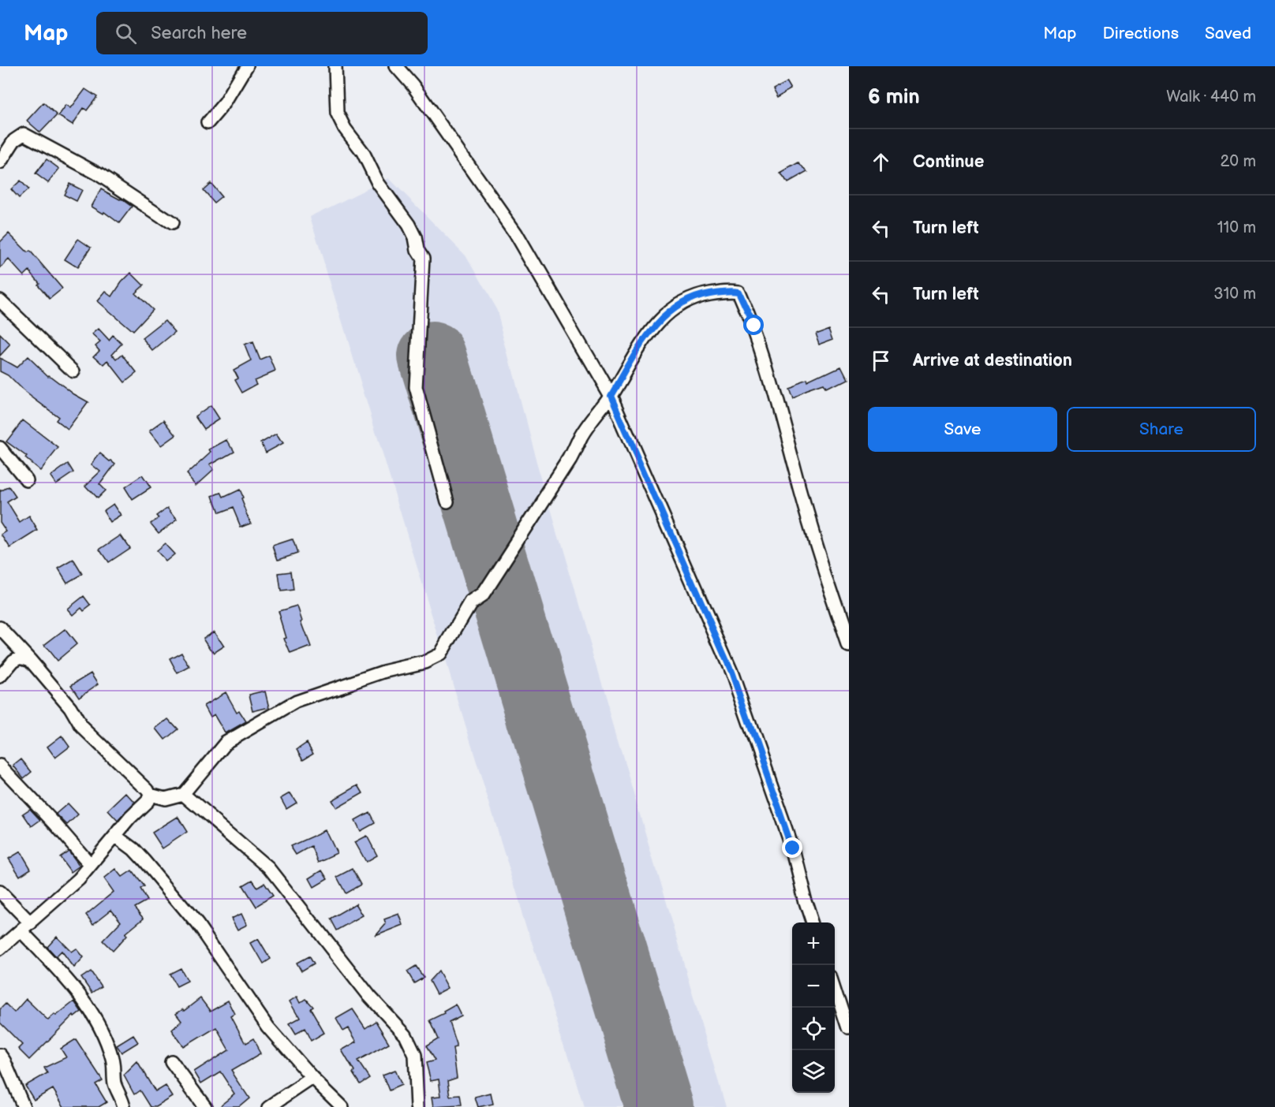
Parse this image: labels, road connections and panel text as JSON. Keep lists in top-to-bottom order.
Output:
{
  "page": {
    "header": "Map",
    "search": "Search here",
    "nav": ["Map", "Directions", "Saved"],
    "heading": ["6 min", "Walk · 440 m"],
    "list": [
      ["Continue", "20 m"],
      ["Turn left", "110 m"],
      ["Turn left", "310 m"],
      "Arrive at destination"
    ],
    "buttons": ["Save", "Share"],
    "map_buttons": ["+", "−"]
  }
}
